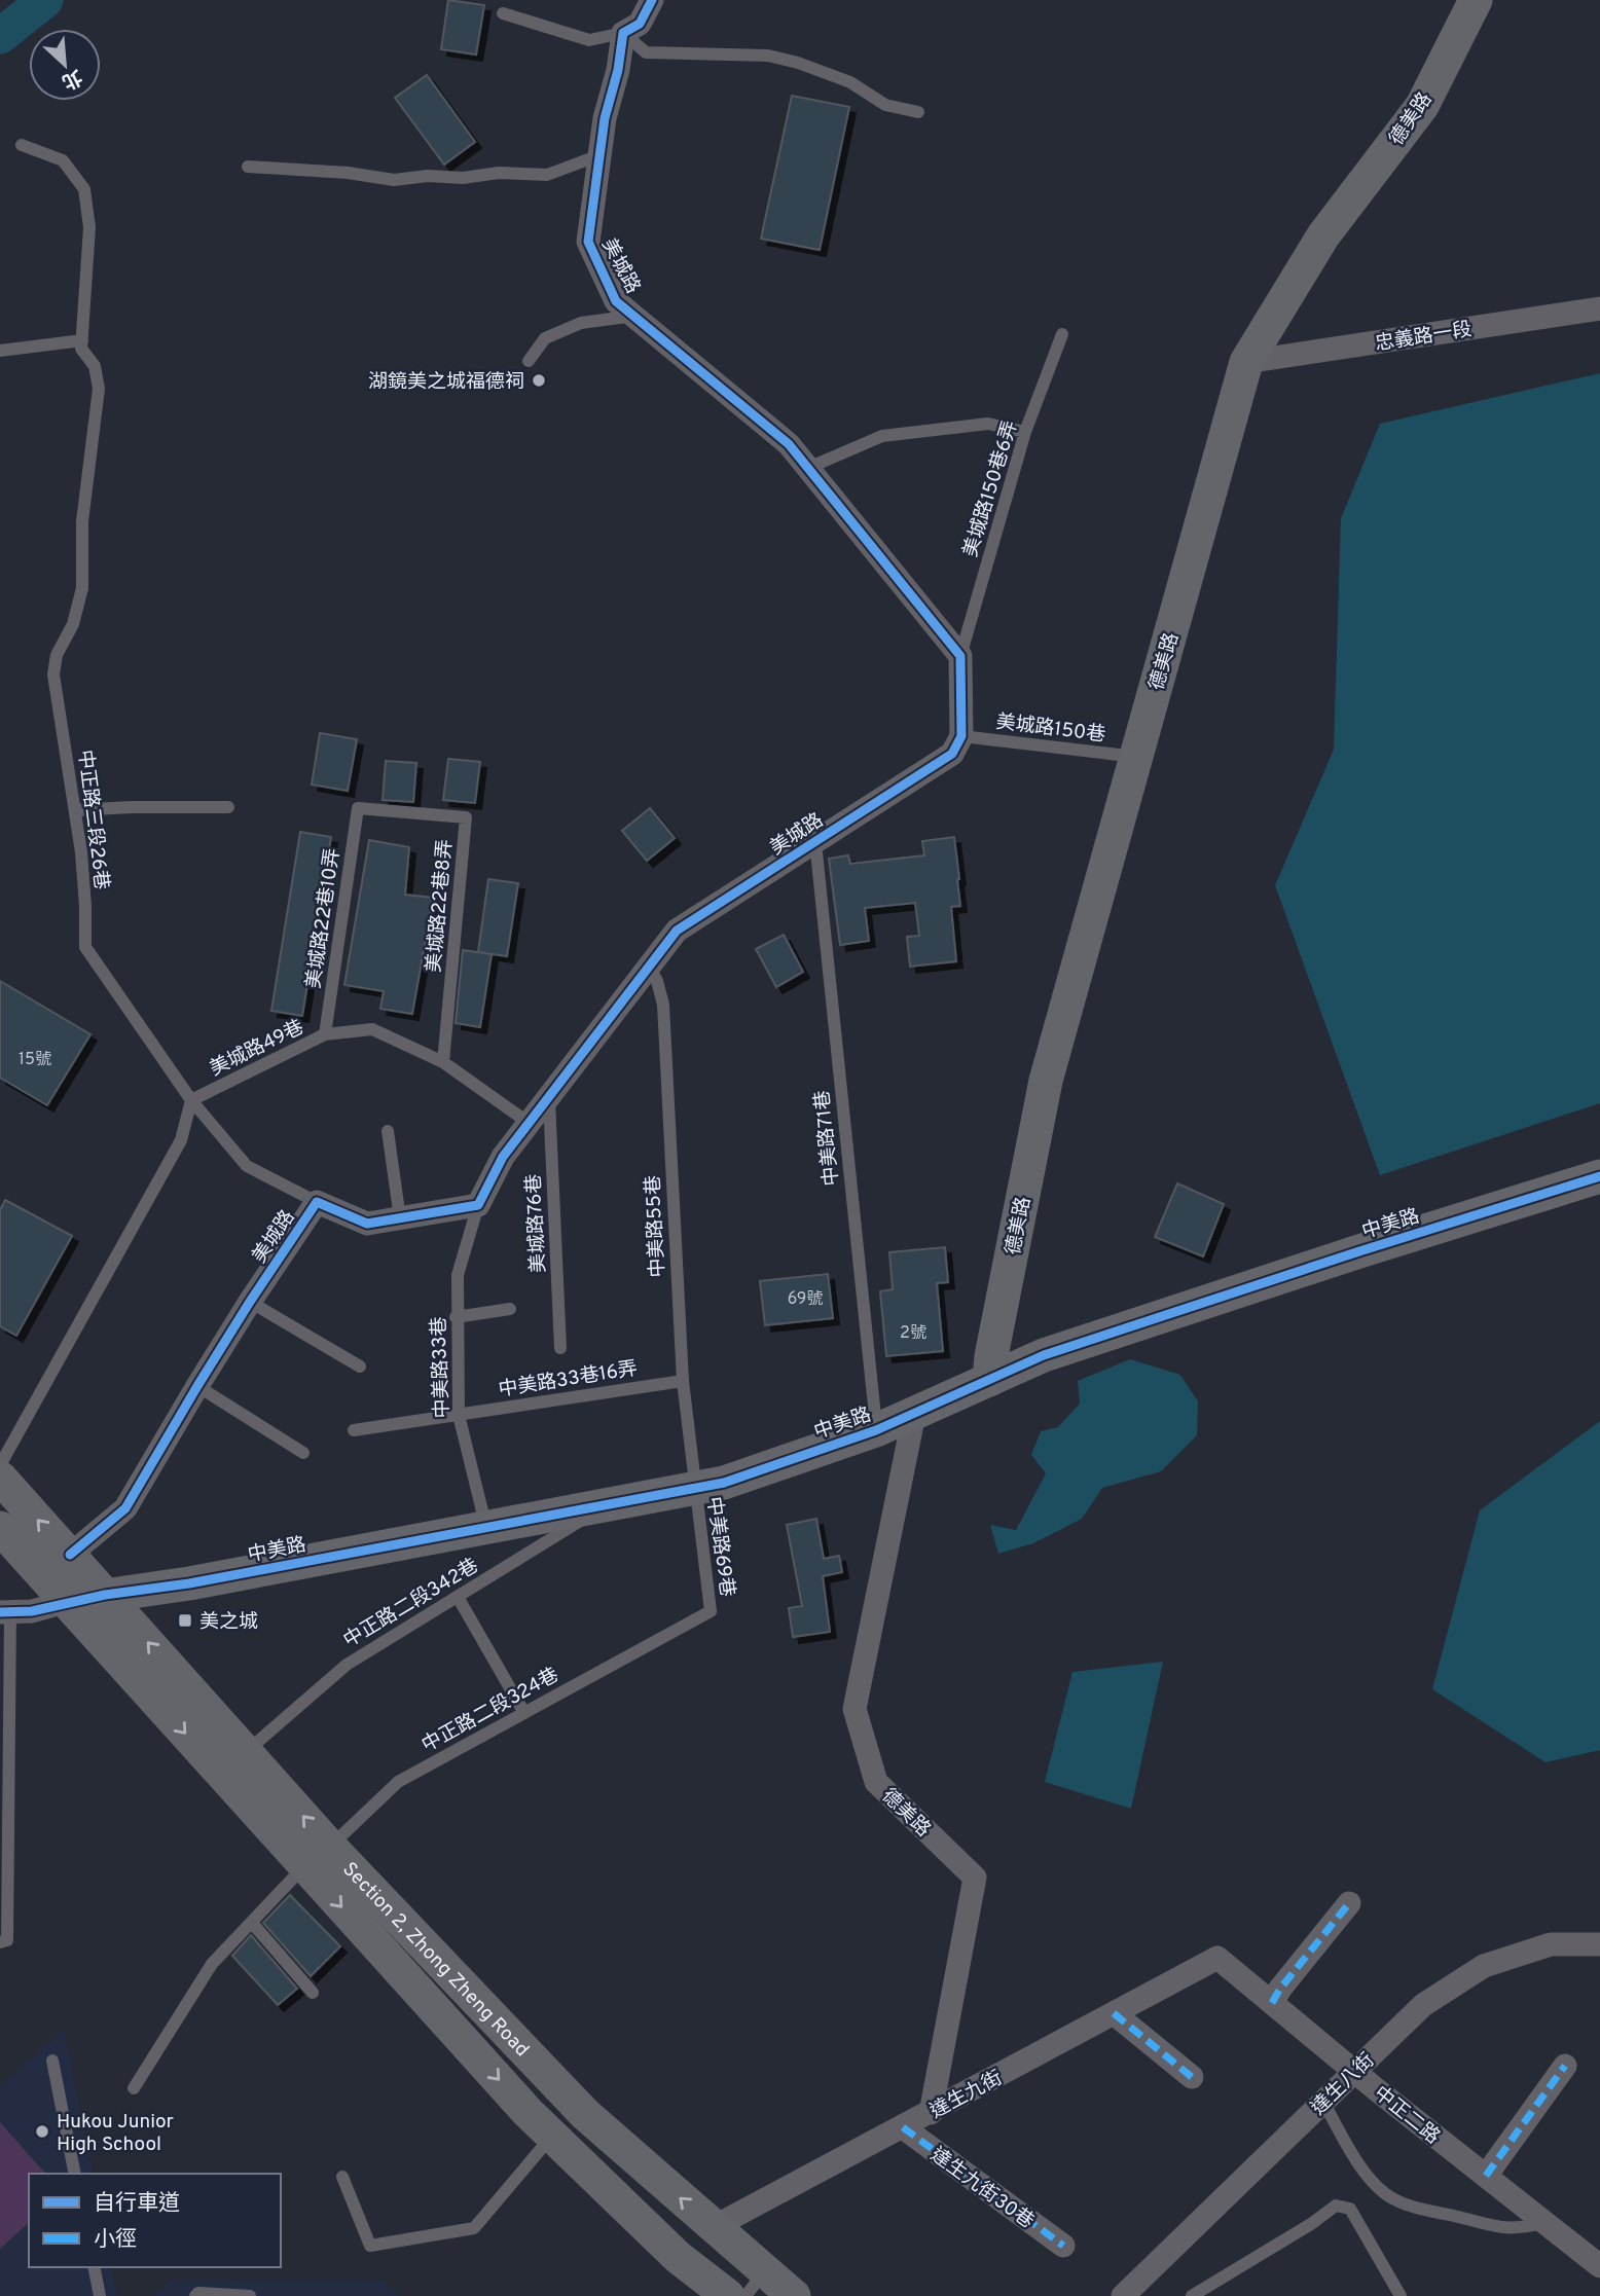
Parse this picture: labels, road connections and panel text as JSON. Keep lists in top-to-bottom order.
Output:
{
  "streets": {
    "street": [
      "德美路",
      "美城路",
      "忠義路一段",
      "中美路",
      "Section 2, Zhong Zheng Road",
      "達生八街",
      "達生九街",
      "中正二路",
      "達生九街30巷"
    ],
    "lane": [
      "美城路150巷6弄",
      "美城路150巷",
      "中正路三段26巷",
      "美城路22巷8弄",
      "美城路22巷10弄",
      "美城路49巷",
      "中美路71巷",
      "美城路76巷",
      "中美路55巷",
      "中美路33巷",
      "中美路33巷16弄",
      "中美路69巷",
      "中正路二段342巷",
      "中正路二段324巷"
    ]
  },
  "crossings": [
    ["德美路", "忠義路一段"],
    ["德美路", "美城路150巷"],
    ["德美路", "中美路"],
    ["德美路", "達生九街"],
    ["美城路", "美城路150巷6弄"],
    ["美城路", "美城路150巷"],
    ["美城路", "中正路三段26巷"],
    ["美城路", "美城路49巷"],
    ["美城路", "中美路71巷"],
    ["美城路", "美城路76巷"],
    ["美城路", "中美路55巷"],
    ["美城路", "中美路33巷"],
    ["美城路", "Section 2, Zhong Zheng Road"],
    ["中正路三段26巷", "美城路49巷"],
    ["美城路22巷8弄", "美城路22巷10弄"],
    ["美城路22巷8弄", "美城路49巷"],
    ["美城路22巷10弄", "美城路49巷"],
    ["中美路71巷", "中美路"],
    ["中美路", "中美路55巷"],
    ["中美路", "中美路33巷"],
    ["中美路", "中美路69巷"],
    ["中美路", "中正路二段342巷"],
    ["中美路", "Section 2, Zhong Zheng Road"],
    ["中美路55巷", "中美路33巷16弄"],
    ["中美路55巷", "中美路69巷"],
    ["中美路33巷", "中美路33巷16弄"],
    ["中美路69巷", "中正路二段324巷"],
    ["中正路二段342巷", "Section 2, Zhong Zheng Road"],
    ["中正路二段324巷", "Section 2, Zhong Zheng Road"],
    ["Section 2, Zhong Zheng Road", "達生九街"],
    ["達生八街", "中正二路"],
    ["達生九街", "中正二路"],
    ["達生九街", "達生九街30巷"]
  ],
  "places": {
    "other": ["湖鏡美之城福德祠", "Hukou Junior High School"],
    "transit": ["美之城"]
  },
  "house_numbers": ["15號", "69號", "2號"],
  "legend": ["自行車道", "小徑"],
  "north": "bottom right"
}
